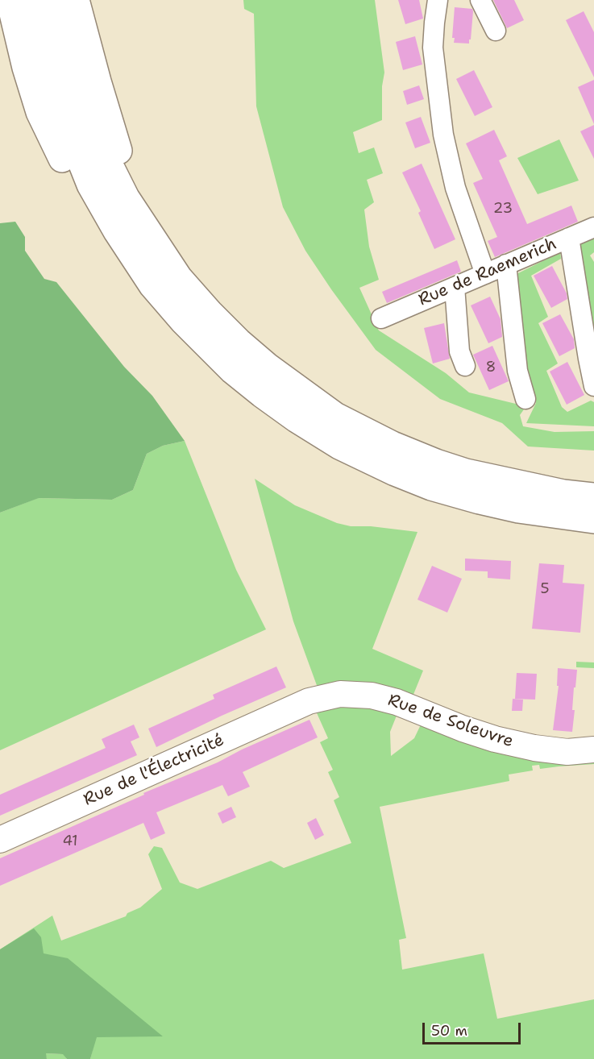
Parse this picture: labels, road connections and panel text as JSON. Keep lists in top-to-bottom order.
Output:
{
  "streets": {
    "main road": ["Rue de Soleuvre", "Rue de l'Électricité"],
    "street": ["Rue de Raemerich"]
  },
  "crossings": [
    ["Rue de Soleuvre", "Rue de l'Électricité"]
  ],
  "house_numbers": [
    "23",
    "8",
    "5",
    "41"
  ],
  "scale_bar": "50 m"
}
